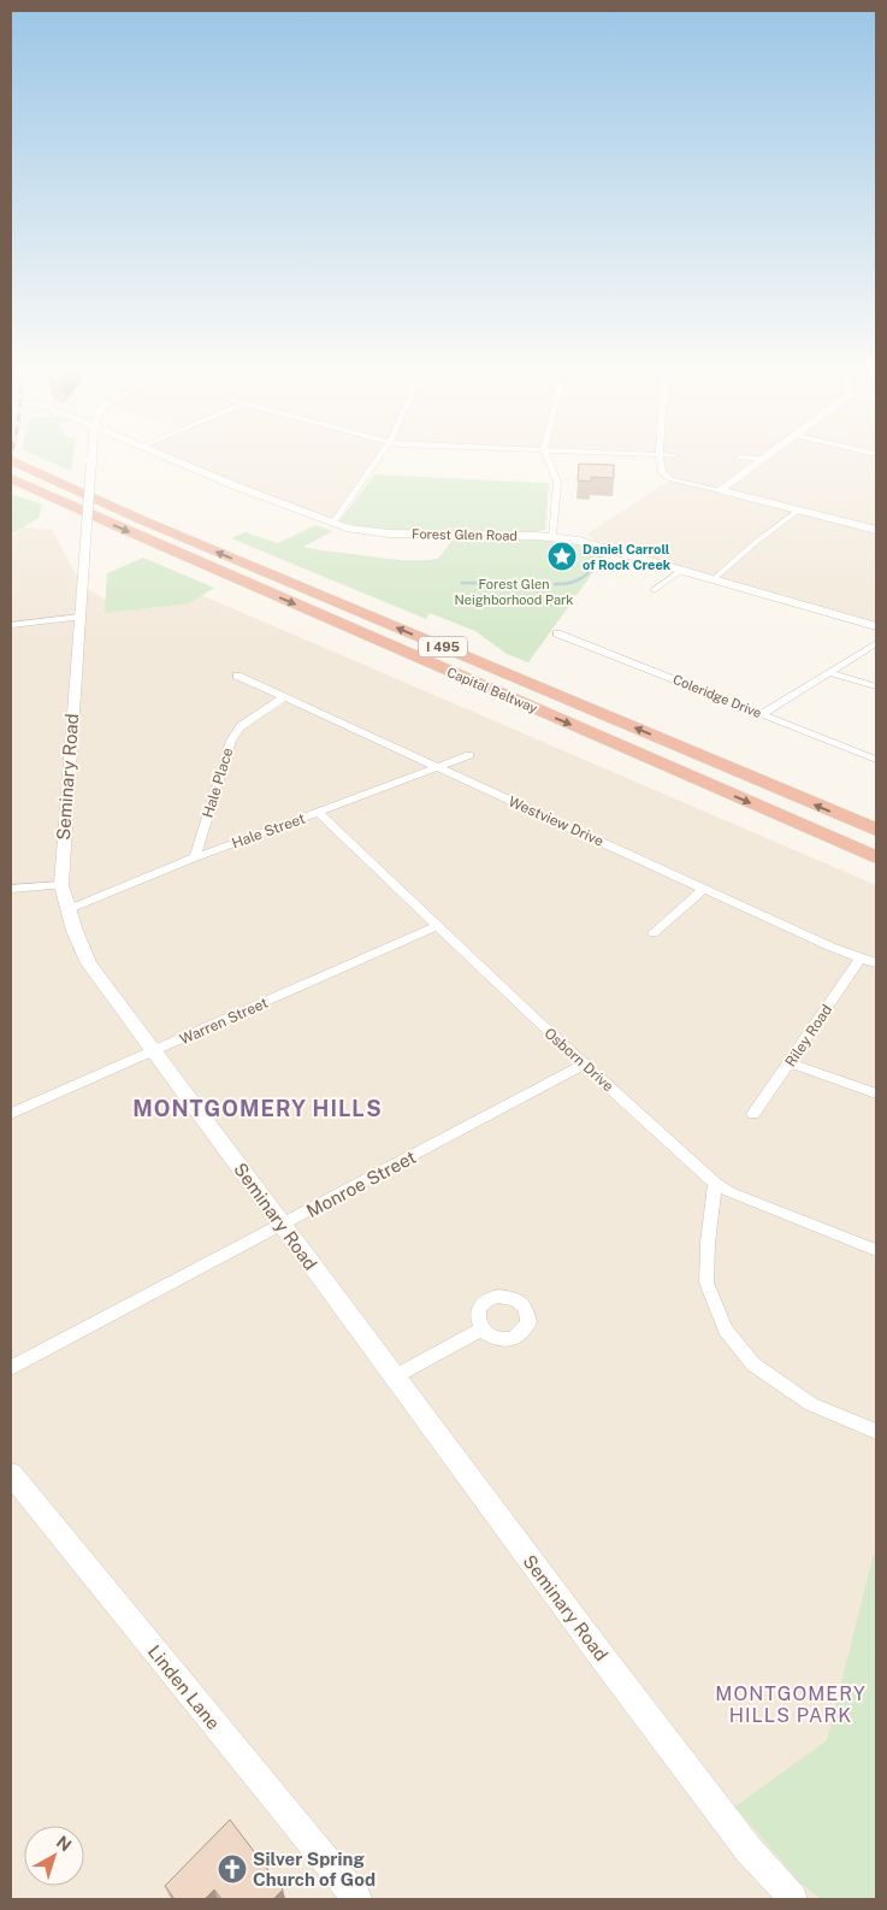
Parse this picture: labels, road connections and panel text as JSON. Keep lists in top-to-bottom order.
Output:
{
  "streets": {
    "highway": ["I 495", "Capital Beltway"],
    "main road": ["Forest Glen Road", "Seminary Road", "Linden Lane"],
    "street": [
      "Coleridge Drive",
      "Hale Place",
      "Westview Drive",
      "Hale Street",
      "Warren Street",
      "Riley Road",
      "Osborn Drive",
      "Monroe Street"
    ]
  },
  "crossings": [
    ["Seminary Road", "Hale Street"],
    ["Seminary Road", "Warren Street"],
    ["Seminary Road", "Monroe Street"],
    ["Hale Place", "Westview Drive"],
    ["Hale Place", "Hale Street"],
    ["Westview Drive", "Hale Street"],
    ["Westview Drive", "Riley Road"],
    ["Hale Street", "Osborn Drive"],
    ["Warren Street", "Osborn Drive"],
    ["Osborn Drive", "Monroe Street"]
  ],
  "districts": ["MONTGOMERY HILLS", "MONTGOMERY HILLS PARK"],
  "parks": ["Forest Glen Neighborhood Park"],
  "places": {
    "place": ["Daniel Carroll of Rock Creek"],
    "church": ["Silver Spring Church of God"]
  },
  "north": "top right"
}
